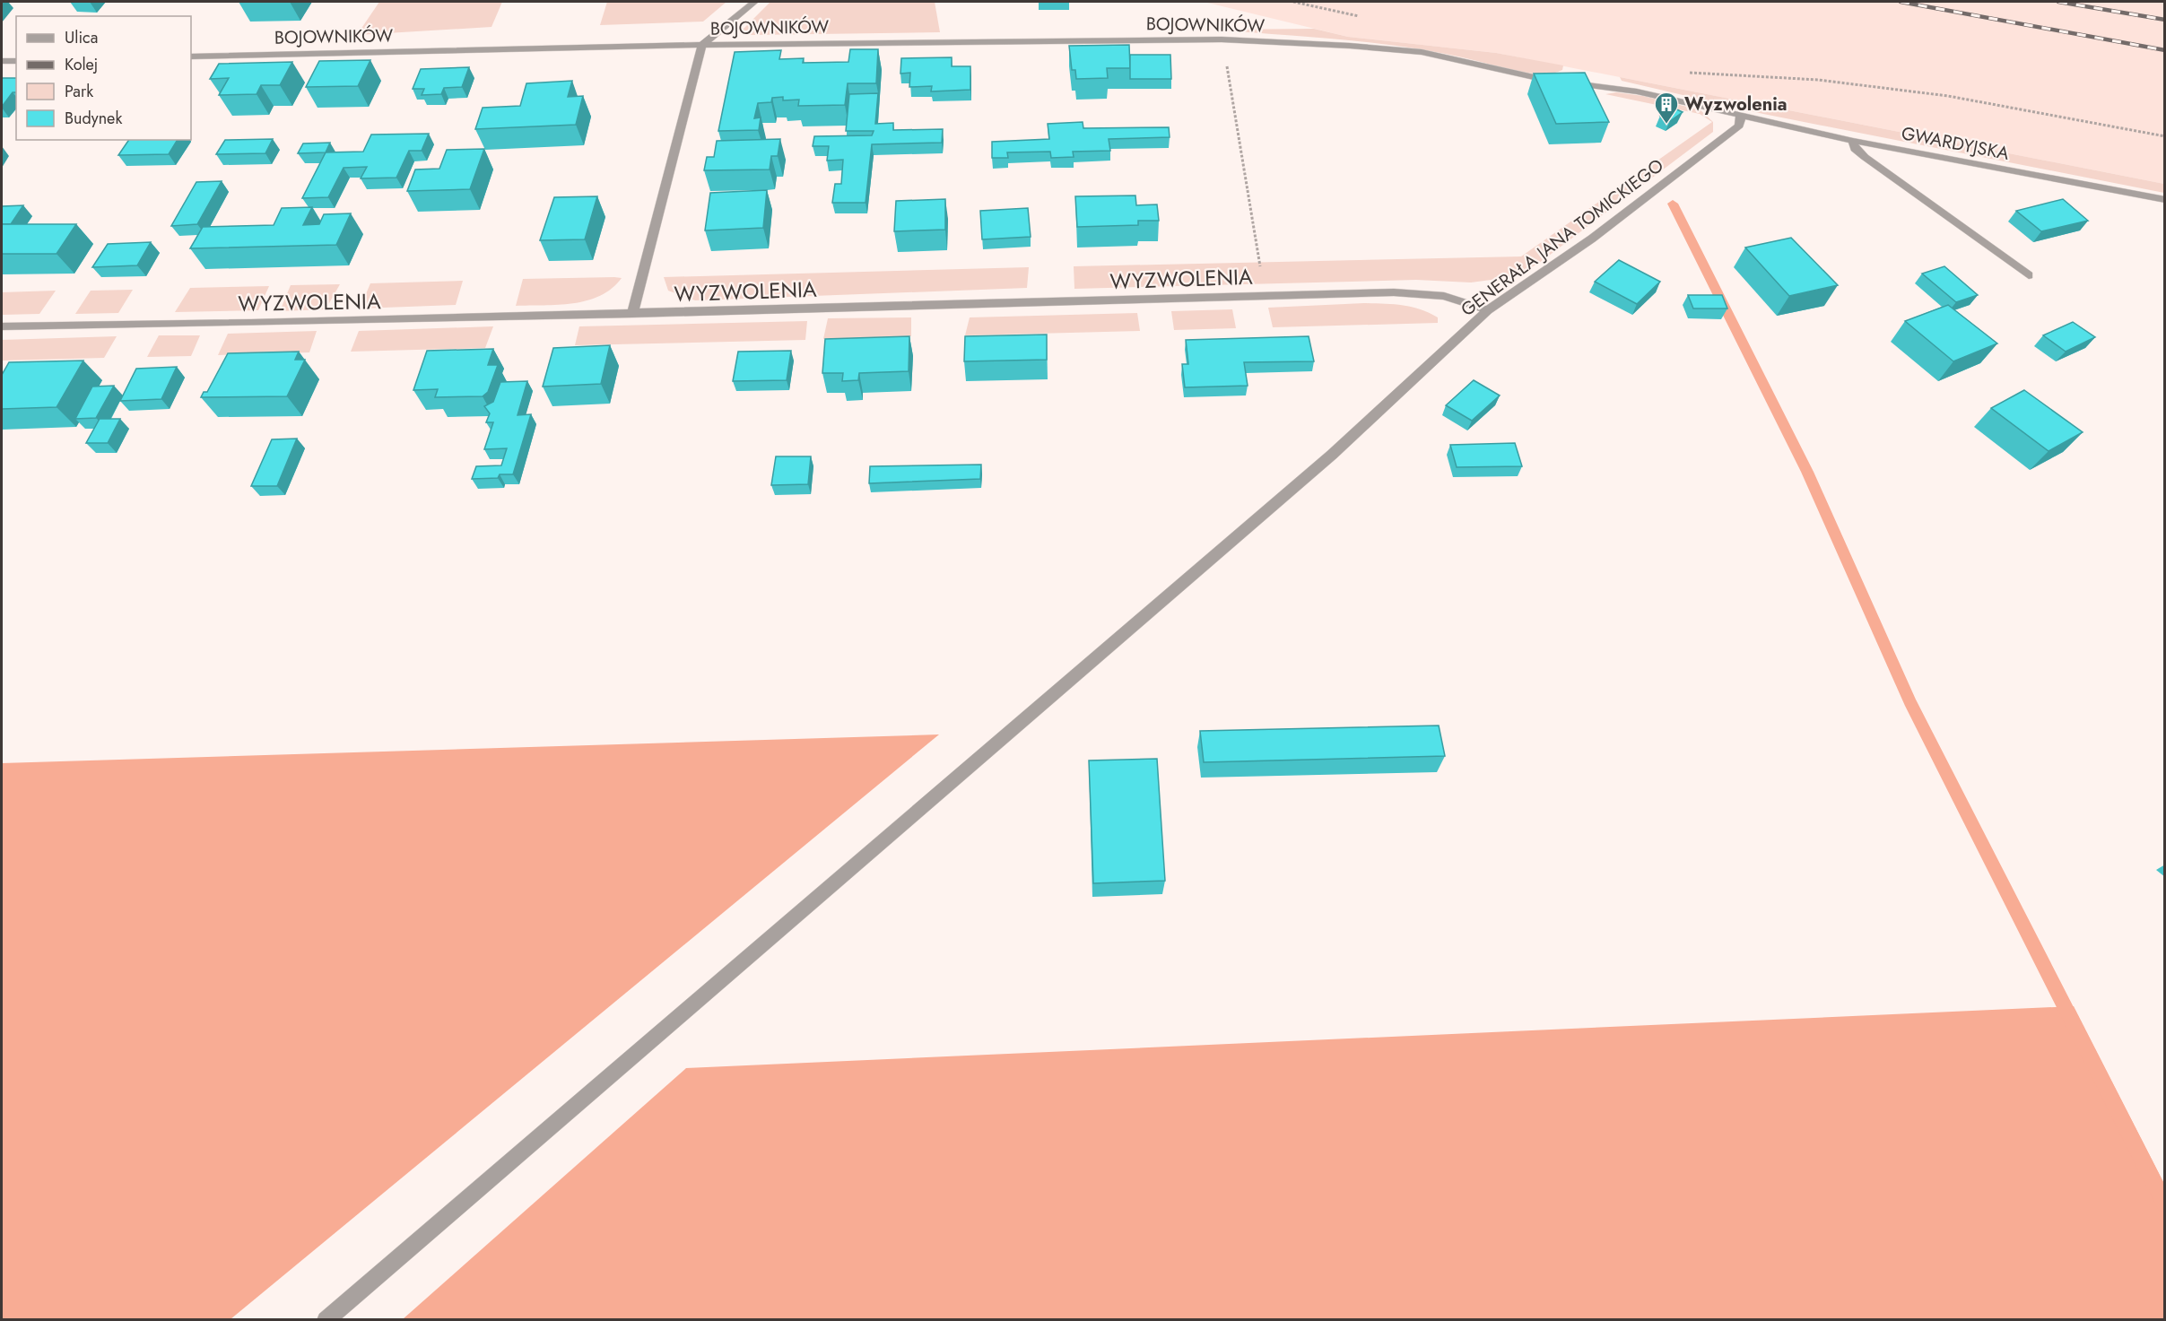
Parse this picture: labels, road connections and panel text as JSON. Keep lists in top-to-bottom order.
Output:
{
  "streets": {
    "street": [
      "BOJOWNIKÓW",
      "GWARDYJSKA",
      "GENERAŁA JANA TOMICKIEGO",
      "WYZWOLENIA"
    ]
  },
  "crossings": [
    ["BOJOWNIKÓW", "GWARDYJSKA"],
    ["BOJOWNIKÓW", "GENERAŁA JANA TOMICKIEGO"],
    ["GWARDYJSKA", "GENERAŁA JANA TOMICKIEGO"],
    ["GENERAŁA JANA TOMICKIEGO", "WYZWOLENIA"]
  ],
  "places": {
    "building": ["Wyzwolenia"]
  },
  "legend": [
    "Ulica",
    "Kolej",
    "Park",
    "Budynek"
  ]
}
